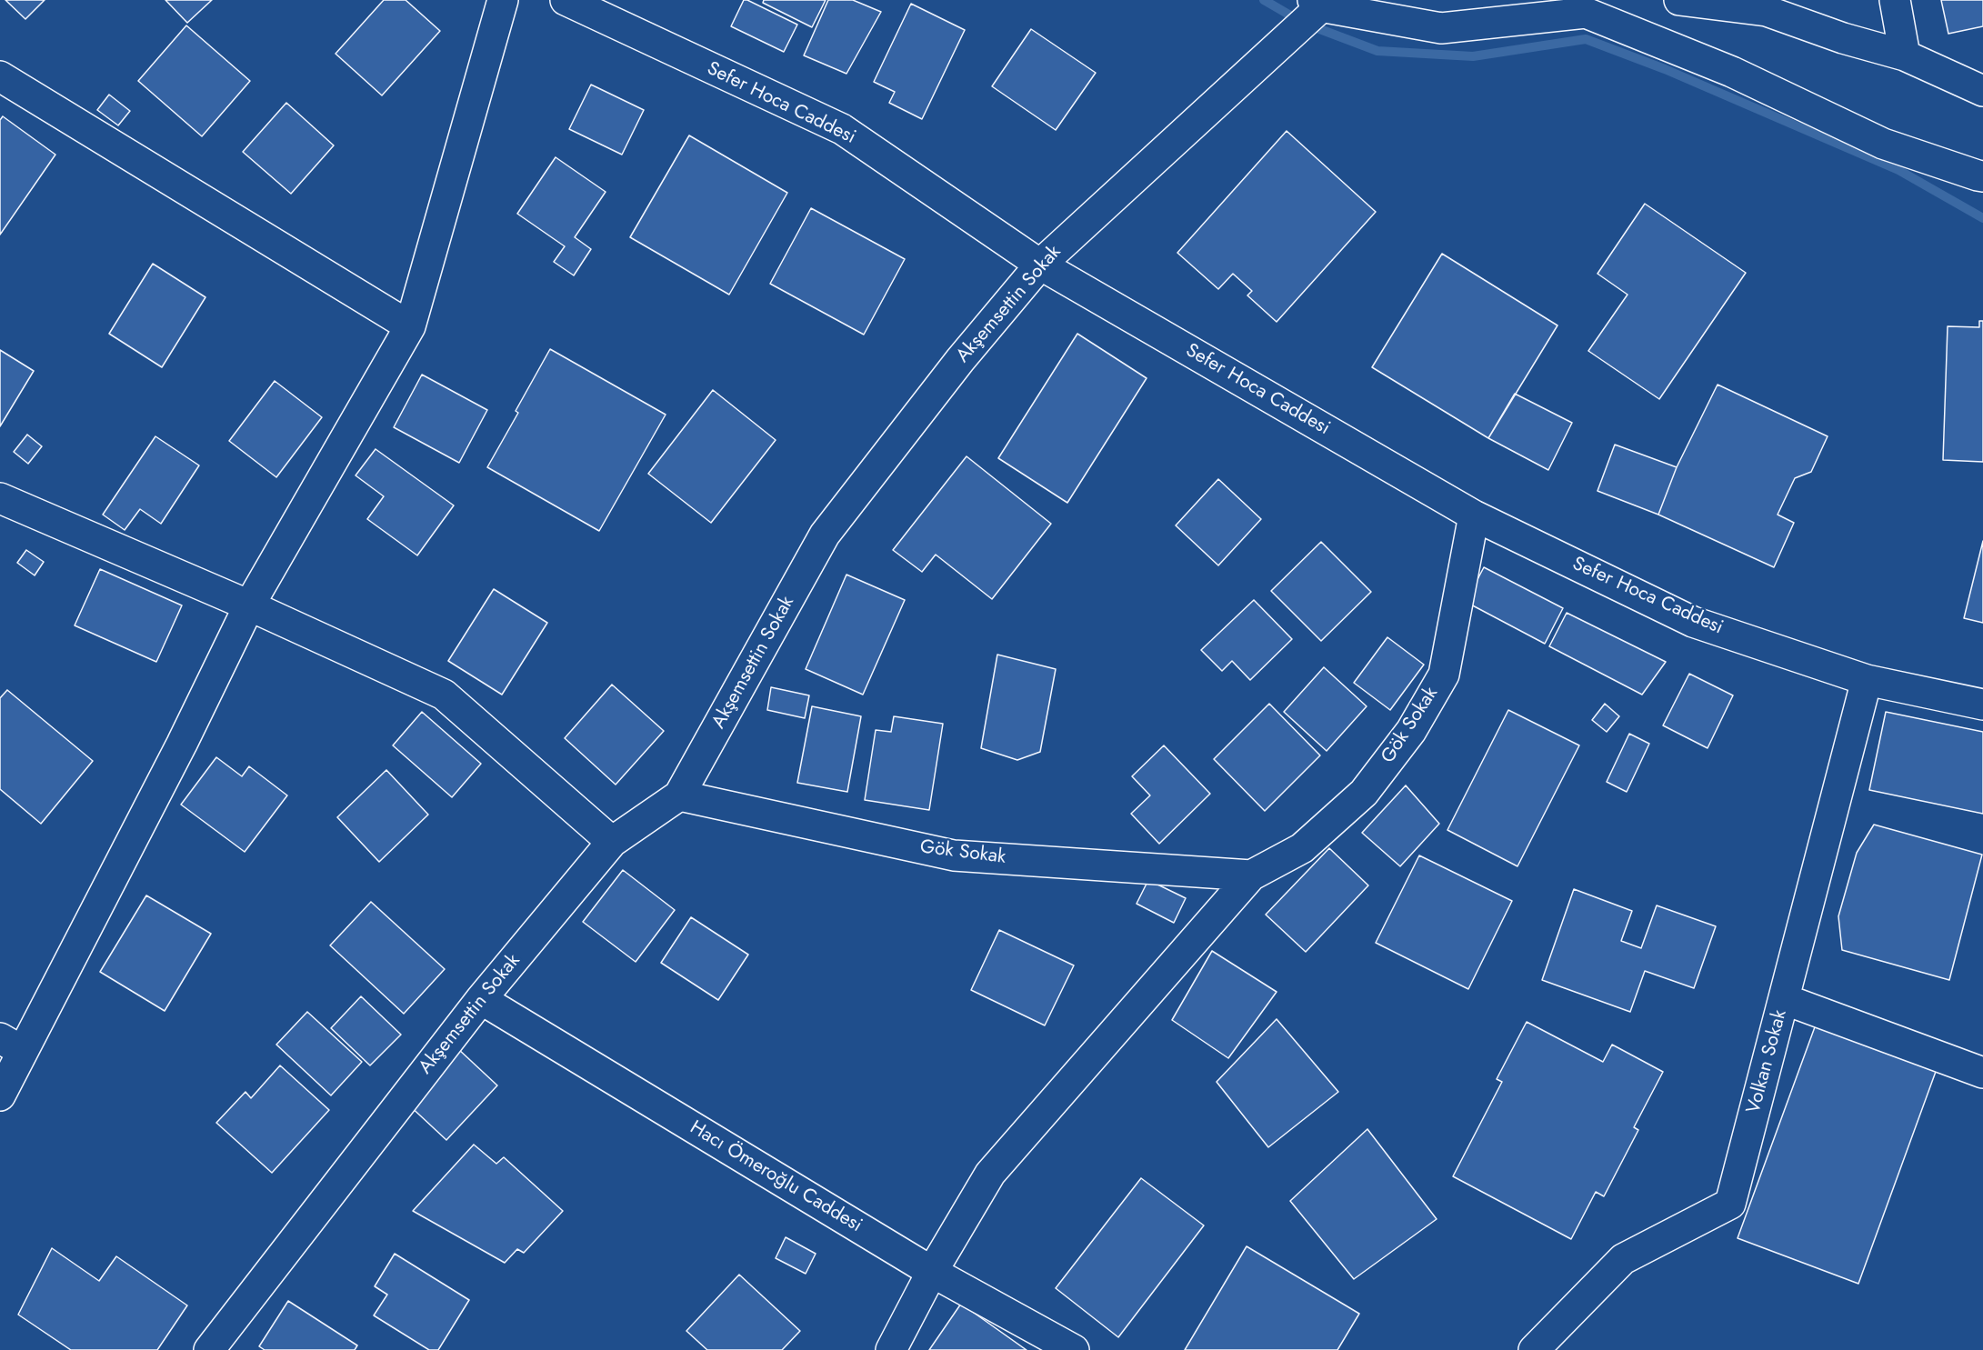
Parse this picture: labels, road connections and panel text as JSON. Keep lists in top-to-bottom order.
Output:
{
  "streets": {
    "street": [
      "Sefer Hoca Caddesi",
      "Akşemsettin Sokak",
      "Gök Sokak",
      "Volkan Sokak",
      "Hacı Ömeroğlu Caddesi"
    ]
  },
  "crossings": [
    ["Sefer Hoca Caddesi", "Akşemsettin Sokak"],
    ["Sefer Hoca Caddesi", "Gök Sokak"],
    ["Sefer Hoca Caddesi", "Volkan Sokak"],
    ["Akşemsettin Sokak", "Gök Sokak"],
    ["Akşemsettin Sokak", "Hacı Ömeroğlu Caddesi"],
    ["Gök Sokak", "Hacı Ömeroğlu Caddesi"]
  ]
}
